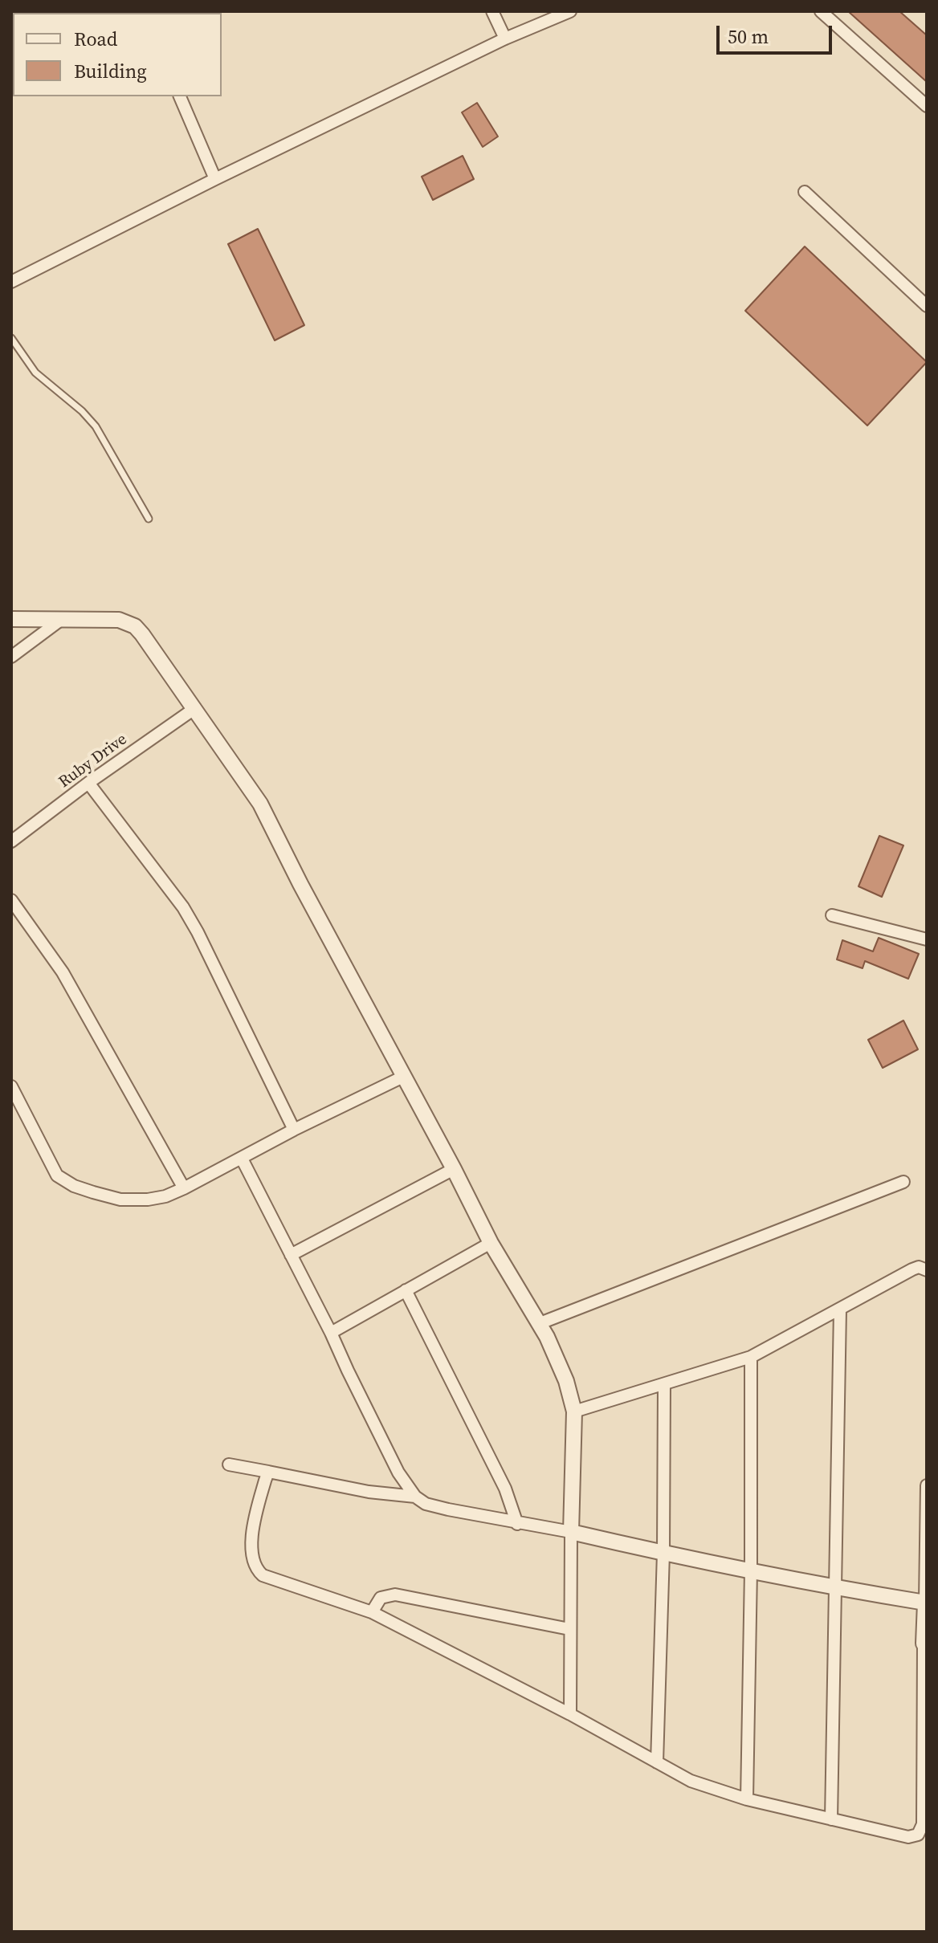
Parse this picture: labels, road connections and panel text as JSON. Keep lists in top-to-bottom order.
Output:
{
  "streets": {
    "street": ["Ruby Drive"]
  },
  "legend": ["Road", "Building"],
  "scale_bar": "50 m"
}
